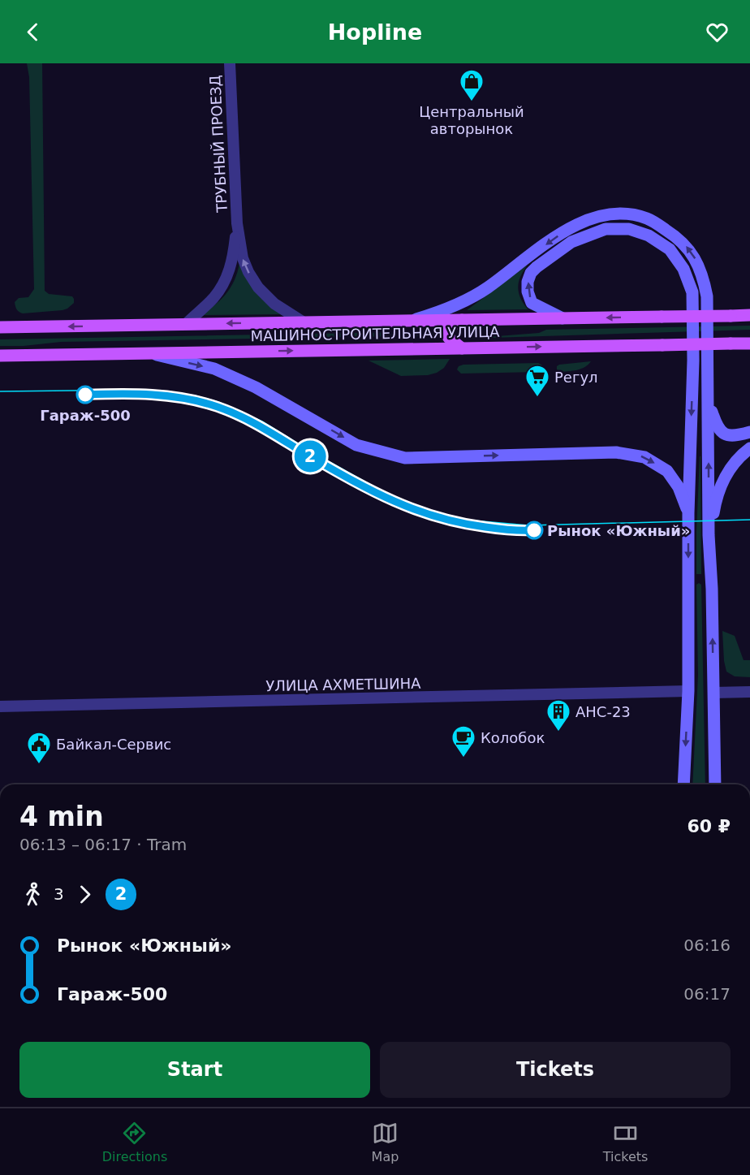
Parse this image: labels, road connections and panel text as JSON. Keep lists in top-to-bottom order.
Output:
{
  "streets": {
    "main road": ["МАШИНОСТРОИТЕЛЬНАЯ УЛИЦА"],
    "street": ["ТРУБНЫЙ ПРОЕЗД", "УЛИЦА АХМЕТШИНА"]
  },
  "places": {
    "shop": ["Центральный авторынок"],
    "other": ["Гараж-500", "Рынок «Южный»"],
    "supermarket": ["Регул"],
    "building": ["АНС-23"],
    "cafe": ["Колобок"],
    "public building": ["Байкал-Сервис"]
  },
  "lines": ["tram line 2"],
  "page": {
    "header": "Hopline",
    "on_map": "2",
    "heading": ["4 min", "06:13 – 06:17 · Tram", "60 ₽"],
    "legs": ["3", "2"],
    "list": [
      {
        "name": "Рынок «Южный»",
        "value": "06:16"
      },
      {
        "name": "Гараж-500",
        "value": "06:17"
      }
    ],
    "buttons": ["Start", "Tickets"],
    "tabs": ["Directions", "Map", "Tickets"]
  }
}
